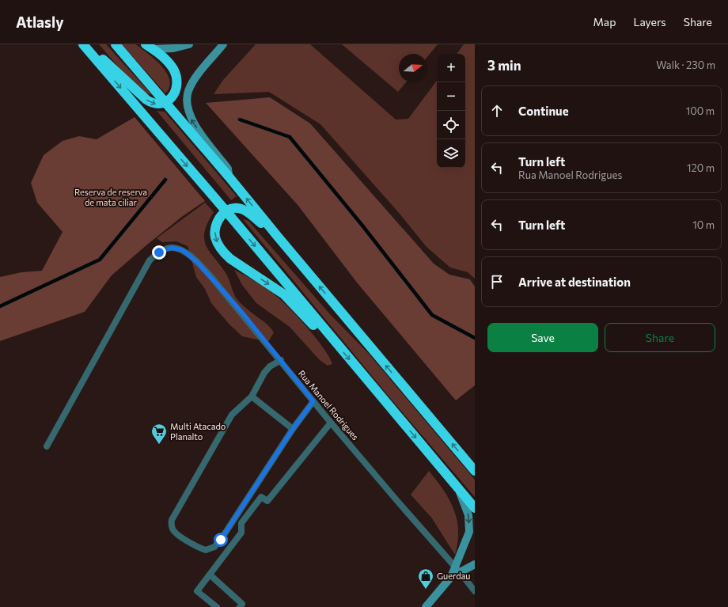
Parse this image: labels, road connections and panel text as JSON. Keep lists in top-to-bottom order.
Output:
{
  "streets": {
    "lane": ["Rua Manoel Rodrigues"]
  },
  "parks": ["Reserva de reserva de mata ciliar"],
  "places": {
    "supermarket": ["Multi Atacado Planalto"],
    "shop": ["Guerdau"]
  },
  "north": "right",
  "page": {
    "header": "Atlasly",
    "nav": ["Map", "Layers", "Share"],
    "heading": ["3 min", "Walk · 230 m"],
    "map_buttons": ["+", "−"],
    "list": [
      ["Continue", "100 m"],
      ["Turn left", "Rua Manoel Rodrigues", "120 m"],
      ["Turn left", "10 m"],
      "Arrive at destination"
    ],
    "buttons": ["Save", "Share"]
  }
}
